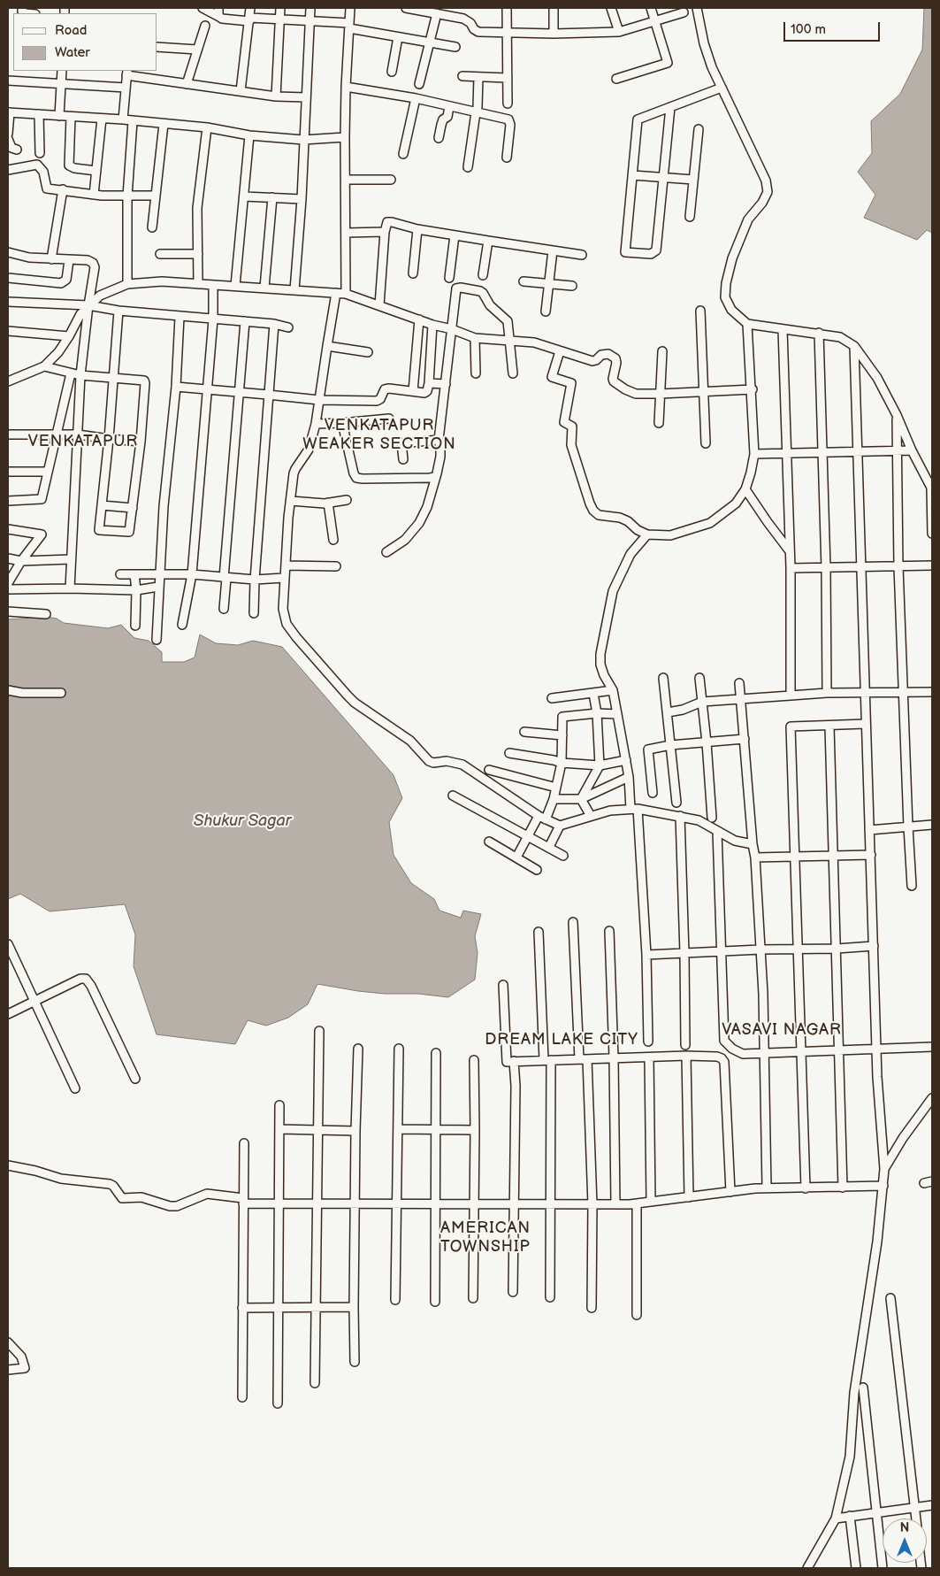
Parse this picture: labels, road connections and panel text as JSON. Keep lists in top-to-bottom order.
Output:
{
  "districts": [
    "VENKATAPUR WEAKER SECTION",
    "VENKATAPUR",
    "VASAVI NAGAR",
    "DREAM LAKE CITY",
    "AMERICAN TOWNSHIP"
  ],
  "water": ["Shukur Sagar"],
  "legend": ["Road", "Water"],
  "scale_bar": "100 m",
  "north": "top"
}
